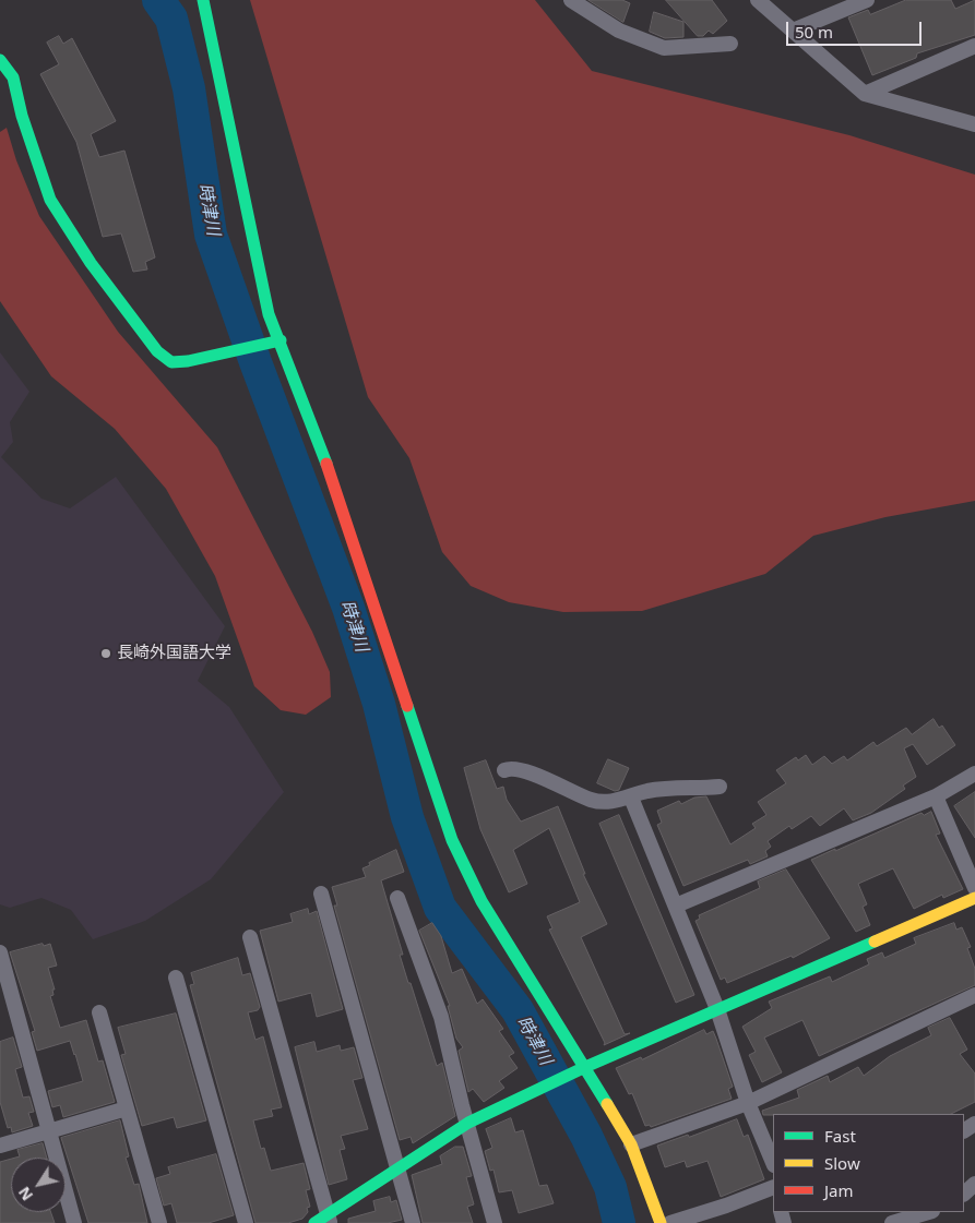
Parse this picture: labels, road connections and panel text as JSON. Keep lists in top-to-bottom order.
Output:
{
  "water": ["時津川"],
  "places": ["長崎外国語大学"],
  "legend": ["Fast", "Slow", "Jam"],
  "scale_bar": "50 m",
  "north": "bottom left"
}
